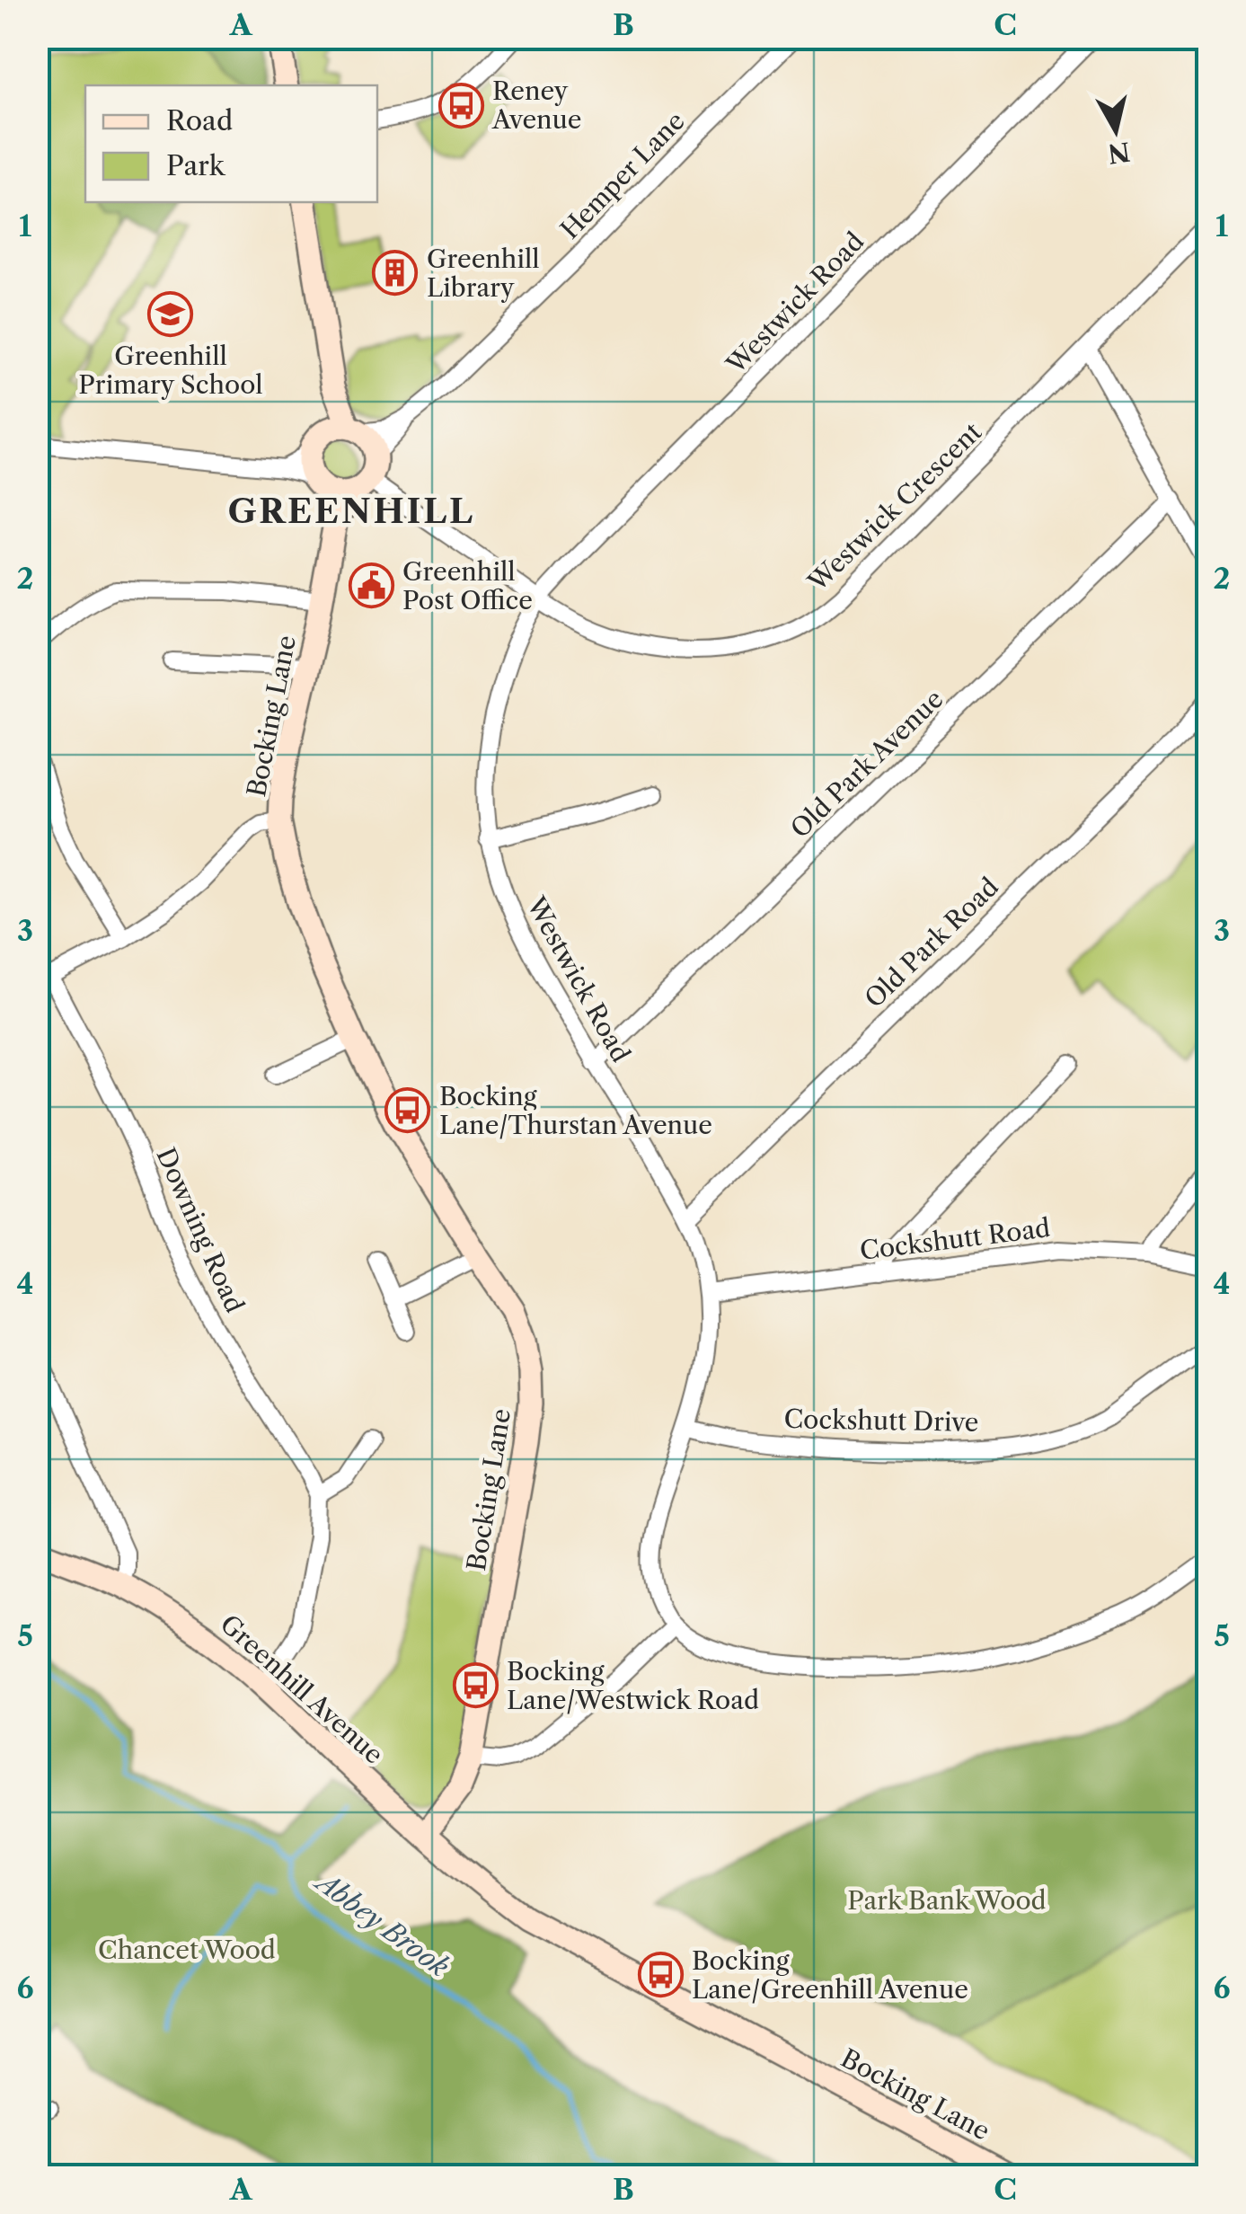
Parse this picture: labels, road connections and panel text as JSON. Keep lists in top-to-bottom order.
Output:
{
  "streets": {
    "street": [
      "Hemper Lane",
      "Westwick Road",
      "Westwick Crescent",
      "Bocking Lane",
      "Old Park Avenue",
      "Old Park Road",
      "Downing Road",
      "Cockshutt Road",
      "Cockshutt Drive",
      "Greenhill Avenue"
    ]
  },
  "crossings": [
    ["Hemper Lane", "Westwick Crescent"],
    ["Hemper Lane", "Bocking Lane"],
    ["Westwick Road", "Westwick Crescent"],
    ["Westwick Road", "Old Park Avenue"],
    ["Westwick Road", "Old Park Road"],
    ["Westwick Road", "Cockshutt Road"],
    ["Westwick Road", "Cockshutt Drive"],
    ["Westwick Crescent", "Bocking Lane"],
    ["Bocking Lane", "Greenhill Avenue"]
  ],
  "districts": ["GREENHILL"],
  "water": ["Abbey Brook"],
  "parks": ["Park Bank Wood", "Chancet Wood"],
  "places": {
    "bus stop": [
      "Reney Avenue",
      "Bocking Lane/Thurstan Avenue",
      "Bocking Lane/Westwick Road",
      "Bocking Lane/Greenhill Avenue"
    ],
    "building": ["Greenhill Library"],
    "school or university": ["Greenhill Primary School"],
    "public building": ["Greenhill Post Office"]
  },
  "legend": ["Road", "Park"],
  "north": "bottom",
  "grid": {
    "columns": ["A", "B", "C"],
    "rows": [
      "1",
      "2",
      "3",
      "4",
      "5",
      "6"
    ]
  }
}
